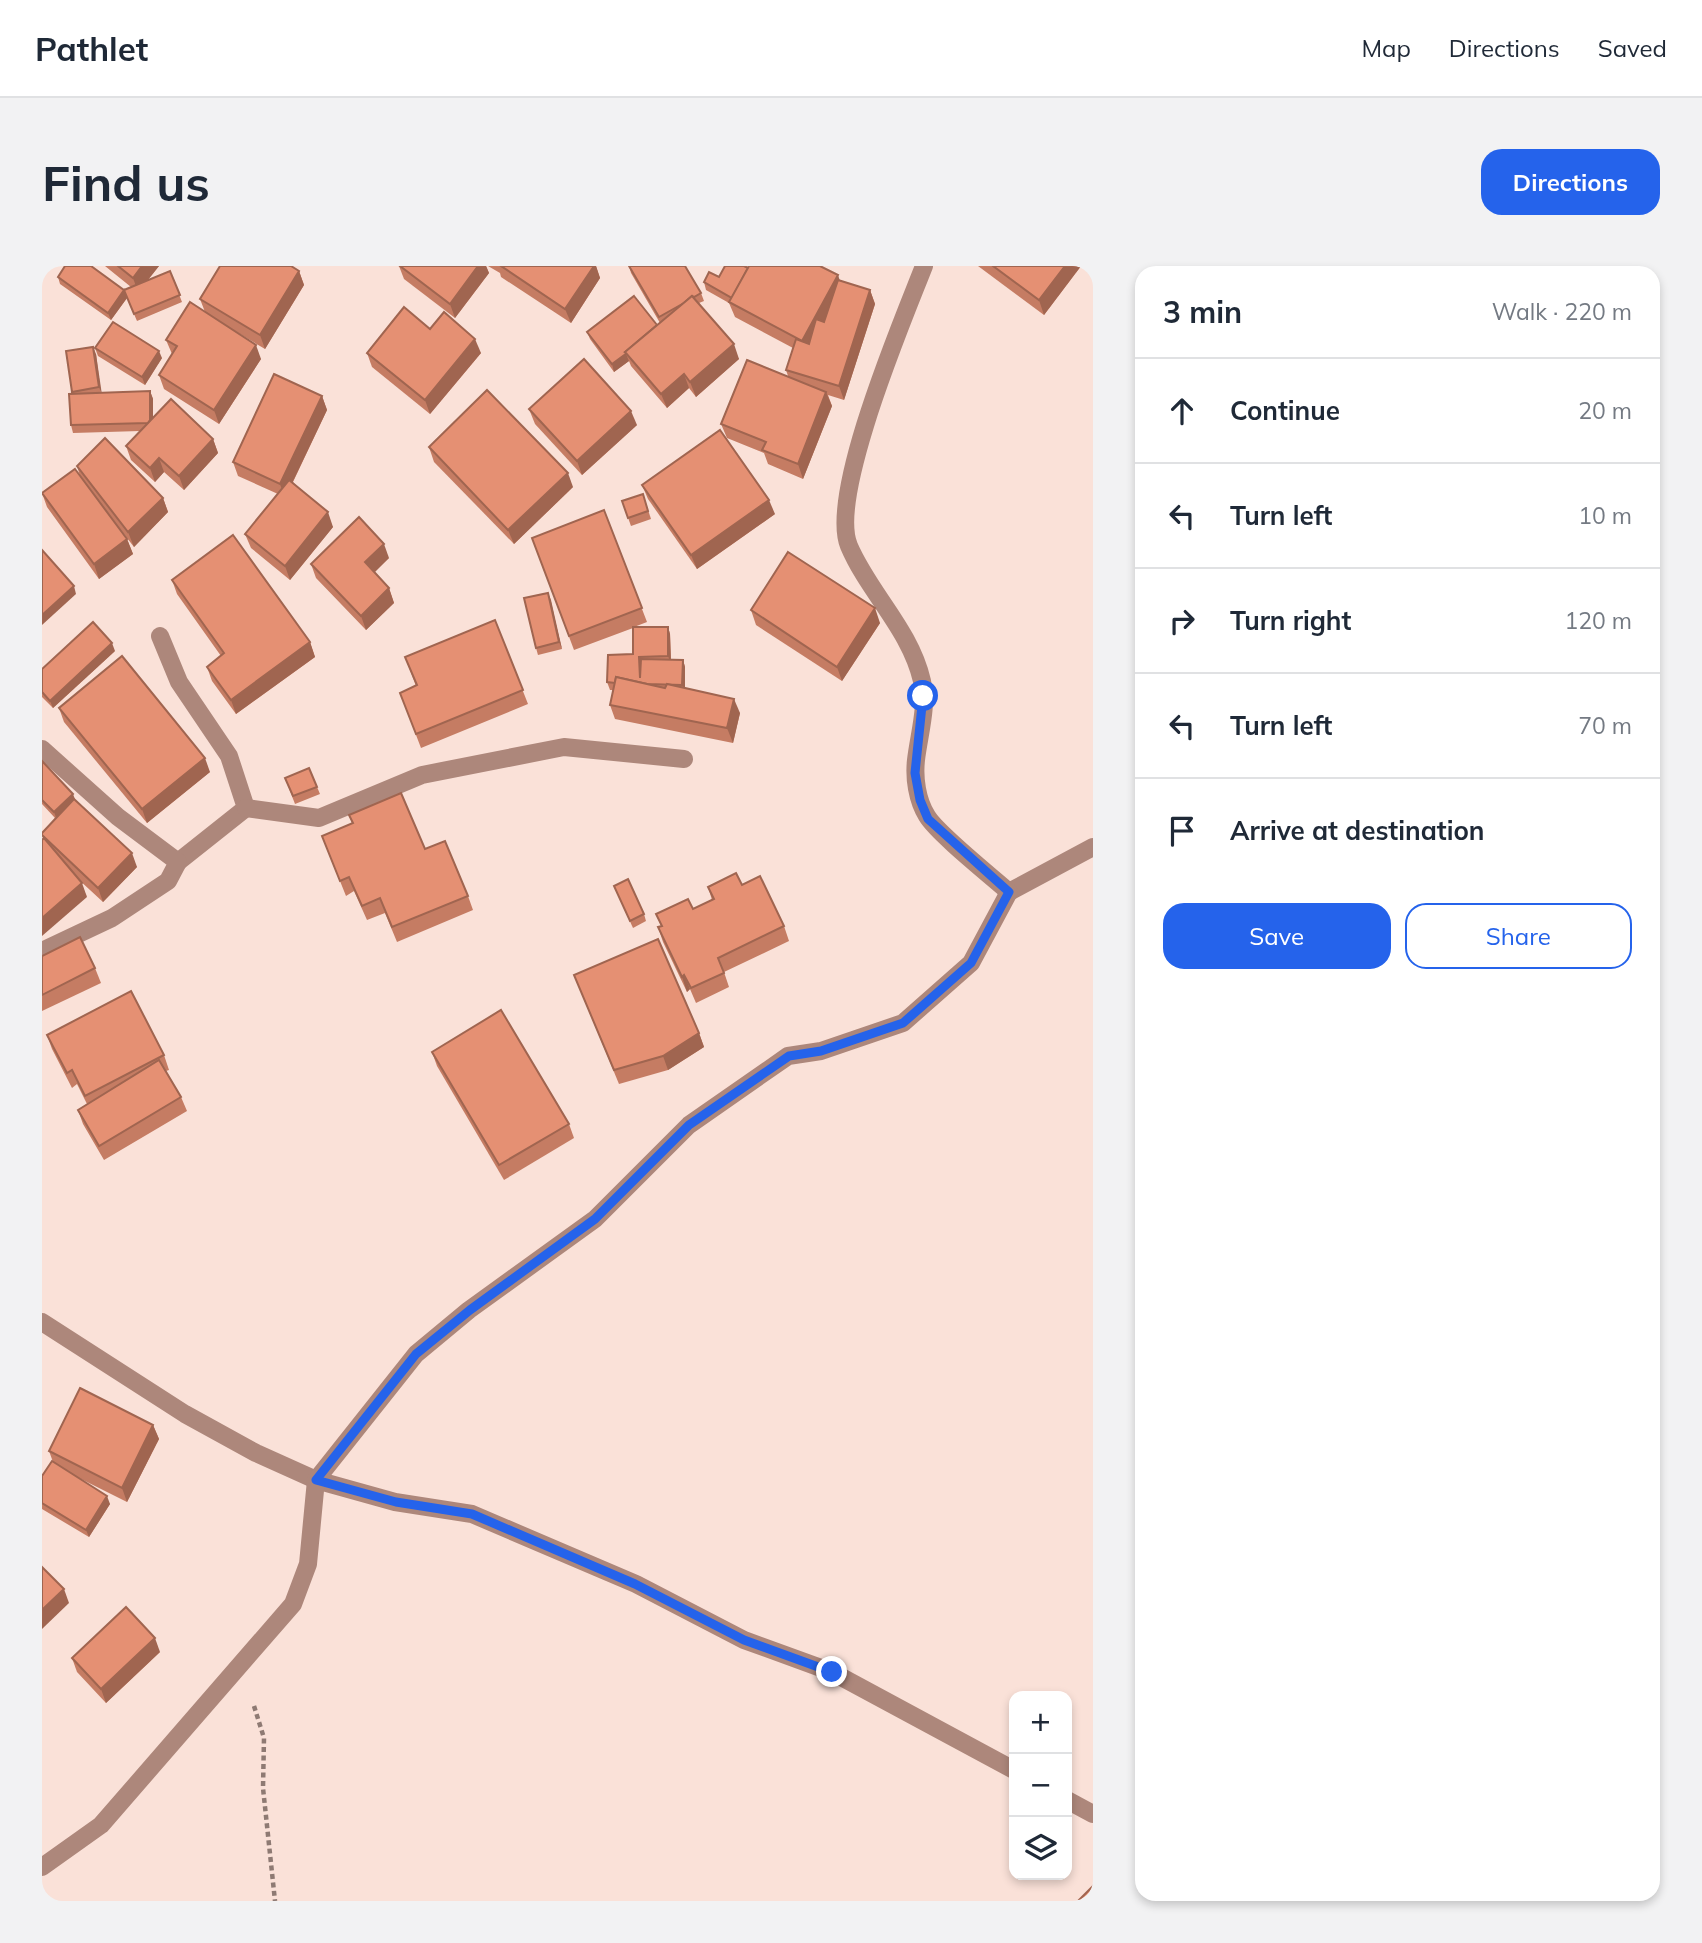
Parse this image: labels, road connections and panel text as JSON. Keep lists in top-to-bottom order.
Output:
{
  "page": {
    "header": "Pathlet",
    "nav": ["Map", "Directions", "Saved"],
    "buttons": [
      "Directions",
      ["Save", "Share"]
    ],
    "title": "Find us",
    "heading": ["3 min", "Walk · 220 m"],
    "list": [
      ["Continue", "20 m"],
      ["Turn left", "10 m"],
      ["Turn right", "120 m"],
      ["Turn left", "70 m"],
      "Arrive at destination"
    ],
    "map_buttons": ["+", "−"]
  }
}
